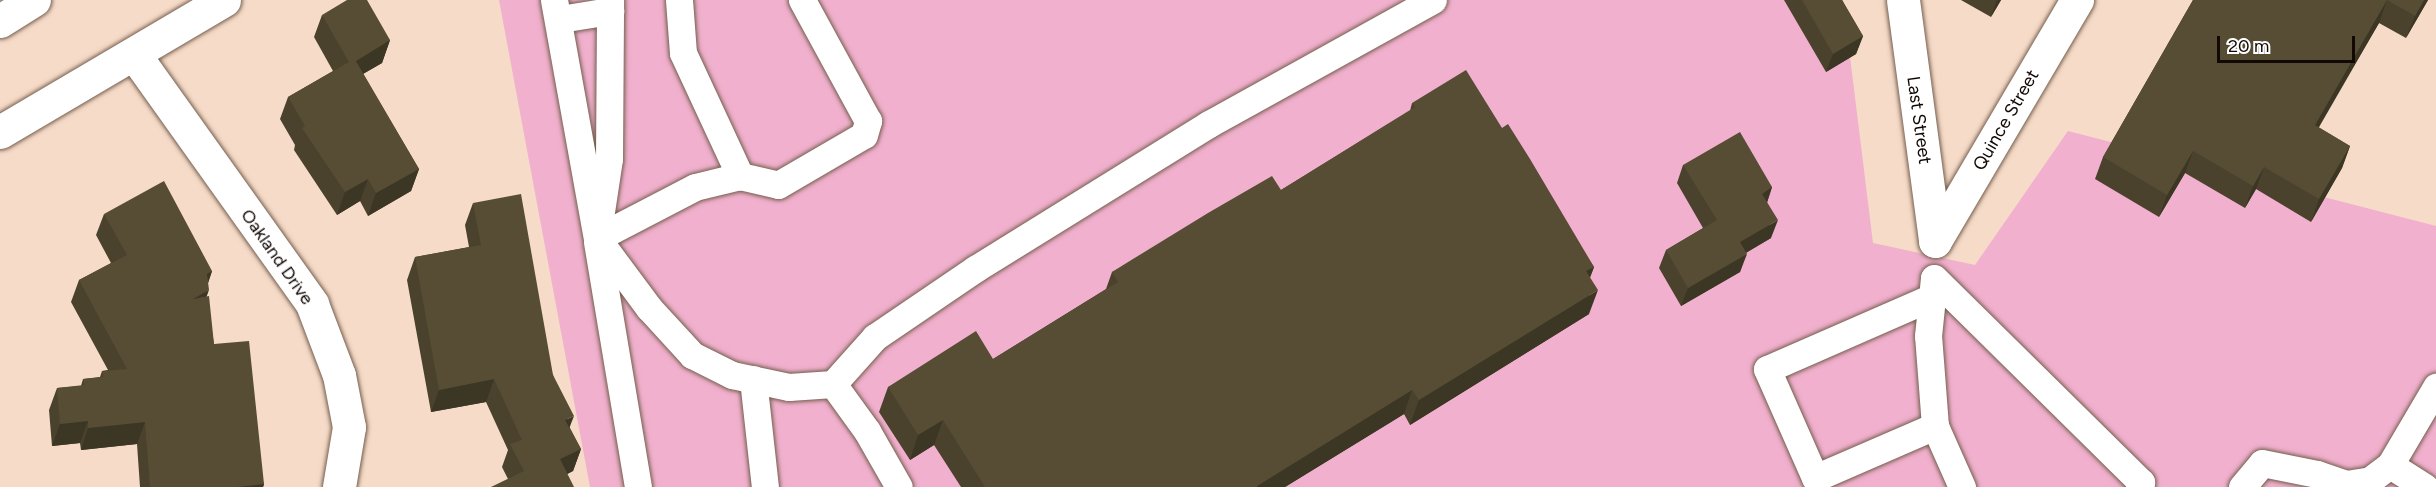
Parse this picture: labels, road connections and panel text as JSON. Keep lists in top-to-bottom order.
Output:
{
  "streets": {
    "main road": ["Last Street", "Quince Street", "Oakland Drive"]
  },
  "crossings": [
    ["Last Street", "Quince Street"]
  ],
  "scale_bar": "20 m"
}
